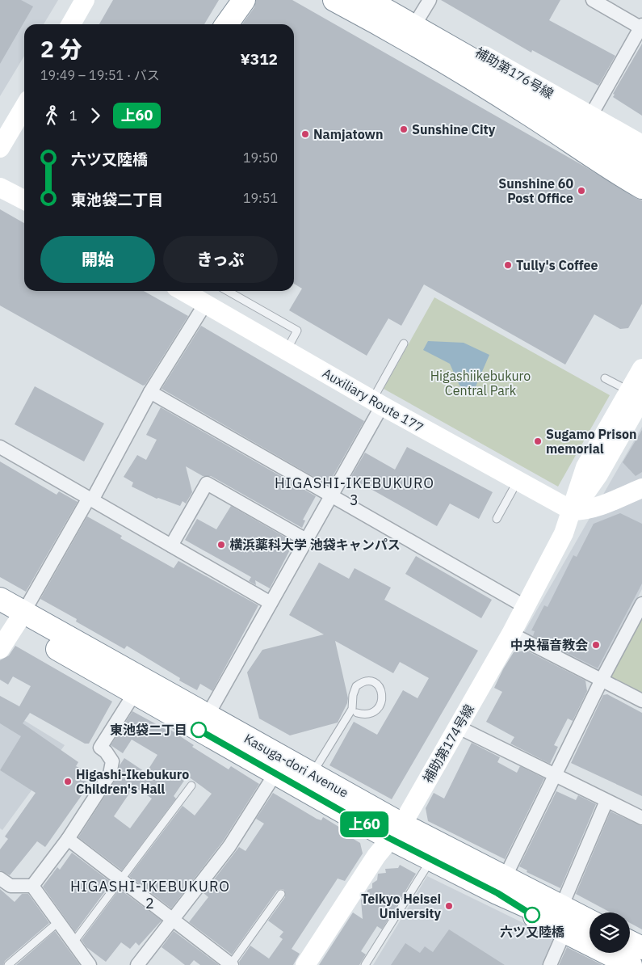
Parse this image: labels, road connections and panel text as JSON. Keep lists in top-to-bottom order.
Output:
{
  "streets": {
    "highway": ["Kasuga-dori Avenue"],
    "street": ["補助第176号線", "Auxiliary Route 177", "補助第174号線"]
  },
  "crossings": [
    ["Auxiliary Route 177", "補助第174号線"],
    ["補助第174号線", "Kasuga-dori Avenue"]
  ],
  "districts": ["HIGASHI-IKEBUKURO 3", "HIGASHI-IKEBUKURO 2"],
  "parks": ["Higashiikebukuro Central Park"],
  "places": [
    "Sunshine City",
    "Namjatown",
    "Sunshine 60 Post Office",
    "Tully's Coffee",
    "Sugamo Prison memorial",
    "横浜薬科大学 池袋キャンパス",
    "中央福音教会",
    "東池袋二丁目",
    "Higashi-Ikebukuro Children's Hall",
    "Teikyo Heisei University",
    "六ツ又陸橋"
  ],
  "lines": ["bus line 上60"],
  "page": {
    "on_map": "上60",
    "heading": ["2 分", "19:49 – 19:51 · バス", "¥312"],
    "legs": ["1", "上60"],
    "list": [
      {
        "name": "六ツ又陸橋",
        "value": "19:50"
      },
      {
        "name": "東池袋二丁目",
        "value": "19:51"
      }
    ],
    "buttons": ["開始", "きっぷ"]
  }
}
